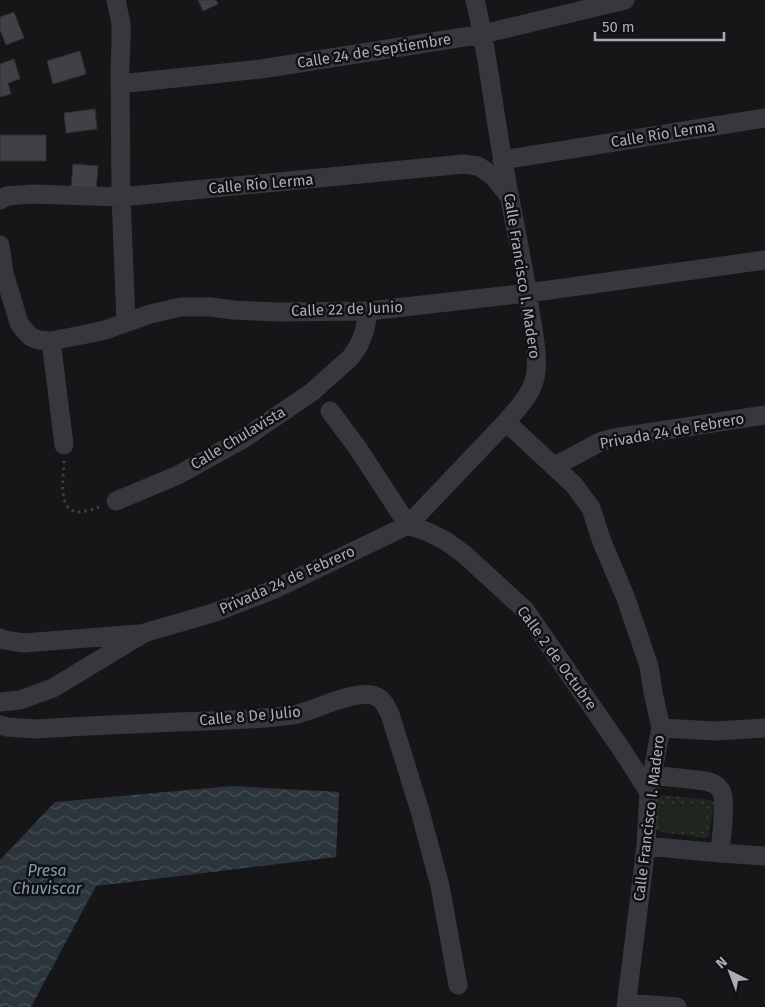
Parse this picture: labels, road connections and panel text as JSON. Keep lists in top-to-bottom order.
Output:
{
  "streets": {
    "street": [
      "Calle 24 de Septiembre",
      "Calle Río Lerma",
      "Calle Francisco I. Madero",
      "Calle 22 de Junio",
      "Privada 24 de Febrero",
      "Calle Chulavista",
      "Calle 2 de Octubre",
      "Calle 8 De Julio"
    ]
  },
  "crossings": [
    ["Calle 24 de Septiembre", "Calle Francisco I. Madero"],
    ["Calle Río Lerma", "Calle Francisco I. Madero"],
    ["Calle Francisco I. Madero", "Calle 22 de Junio"],
    ["Calle Francisco I. Madero", "Privada 24 de Febrero"],
    ["Calle Francisco I. Madero", "Calle 2 de Octubre"],
    ["Calle 22 de Junio", "Calle Chulavista"],
    ["Privada 24 de Febrero", "Calle 2 de Octubre"]
  ],
  "water": ["Presa Chuviscar"],
  "scale_bar": "50 m",
  "north": "top left"
}
